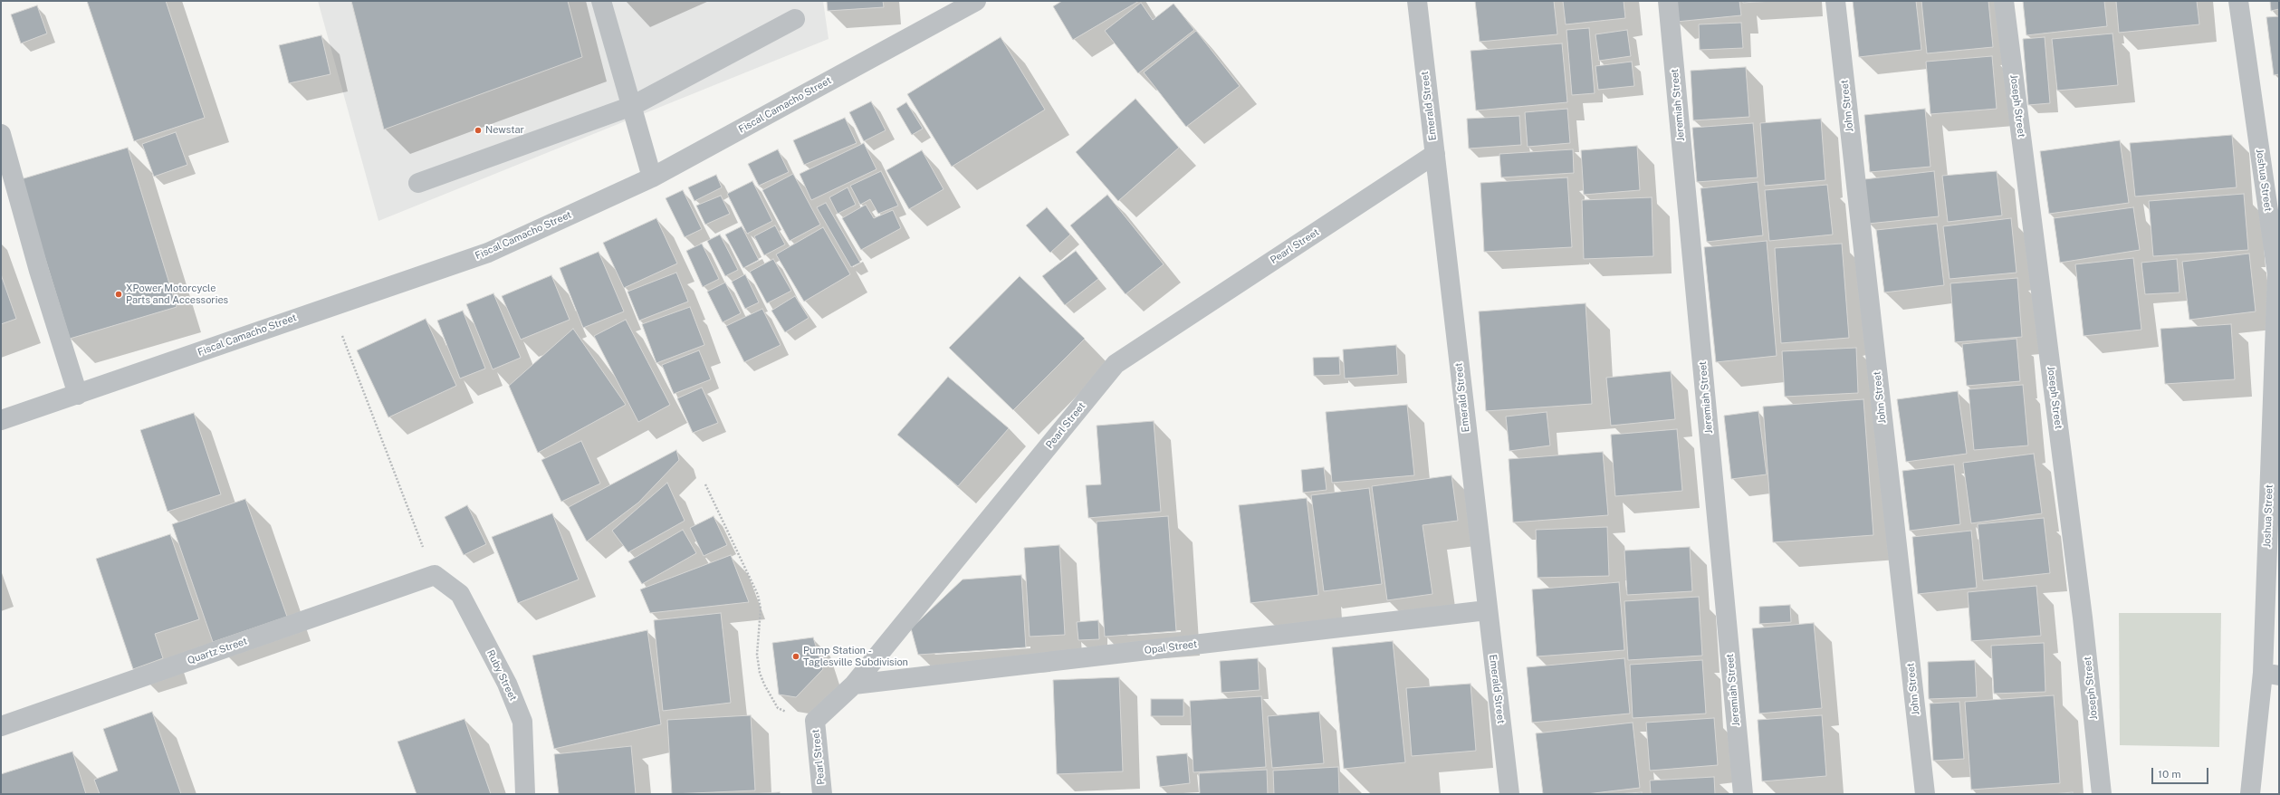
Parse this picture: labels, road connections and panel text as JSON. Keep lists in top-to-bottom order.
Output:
{
  "streets": {
    "street": [
      "Fiscal Camacho Street",
      "Jeremiah Street",
      "Emerald Street",
      "John Street",
      "Joseph Street",
      "Joshua Street",
      "Pearl Street",
      "Opal Street",
      "Quartz Street",
      "Ruby Street"
    ]
  },
  "crossings": [
    ["Emerald Street", "Pearl Street"],
    ["Emerald Street", "Opal Street"],
    ["Pearl Street", "Opal Street"],
    ["Quartz Street", "Ruby Street"]
  ],
  "places": ["Newstar", "XPower Motorcycle Parts and Accessories", "Pump Station - Taglesville Subdivision"],
  "scale_bar": "10 m"
}
